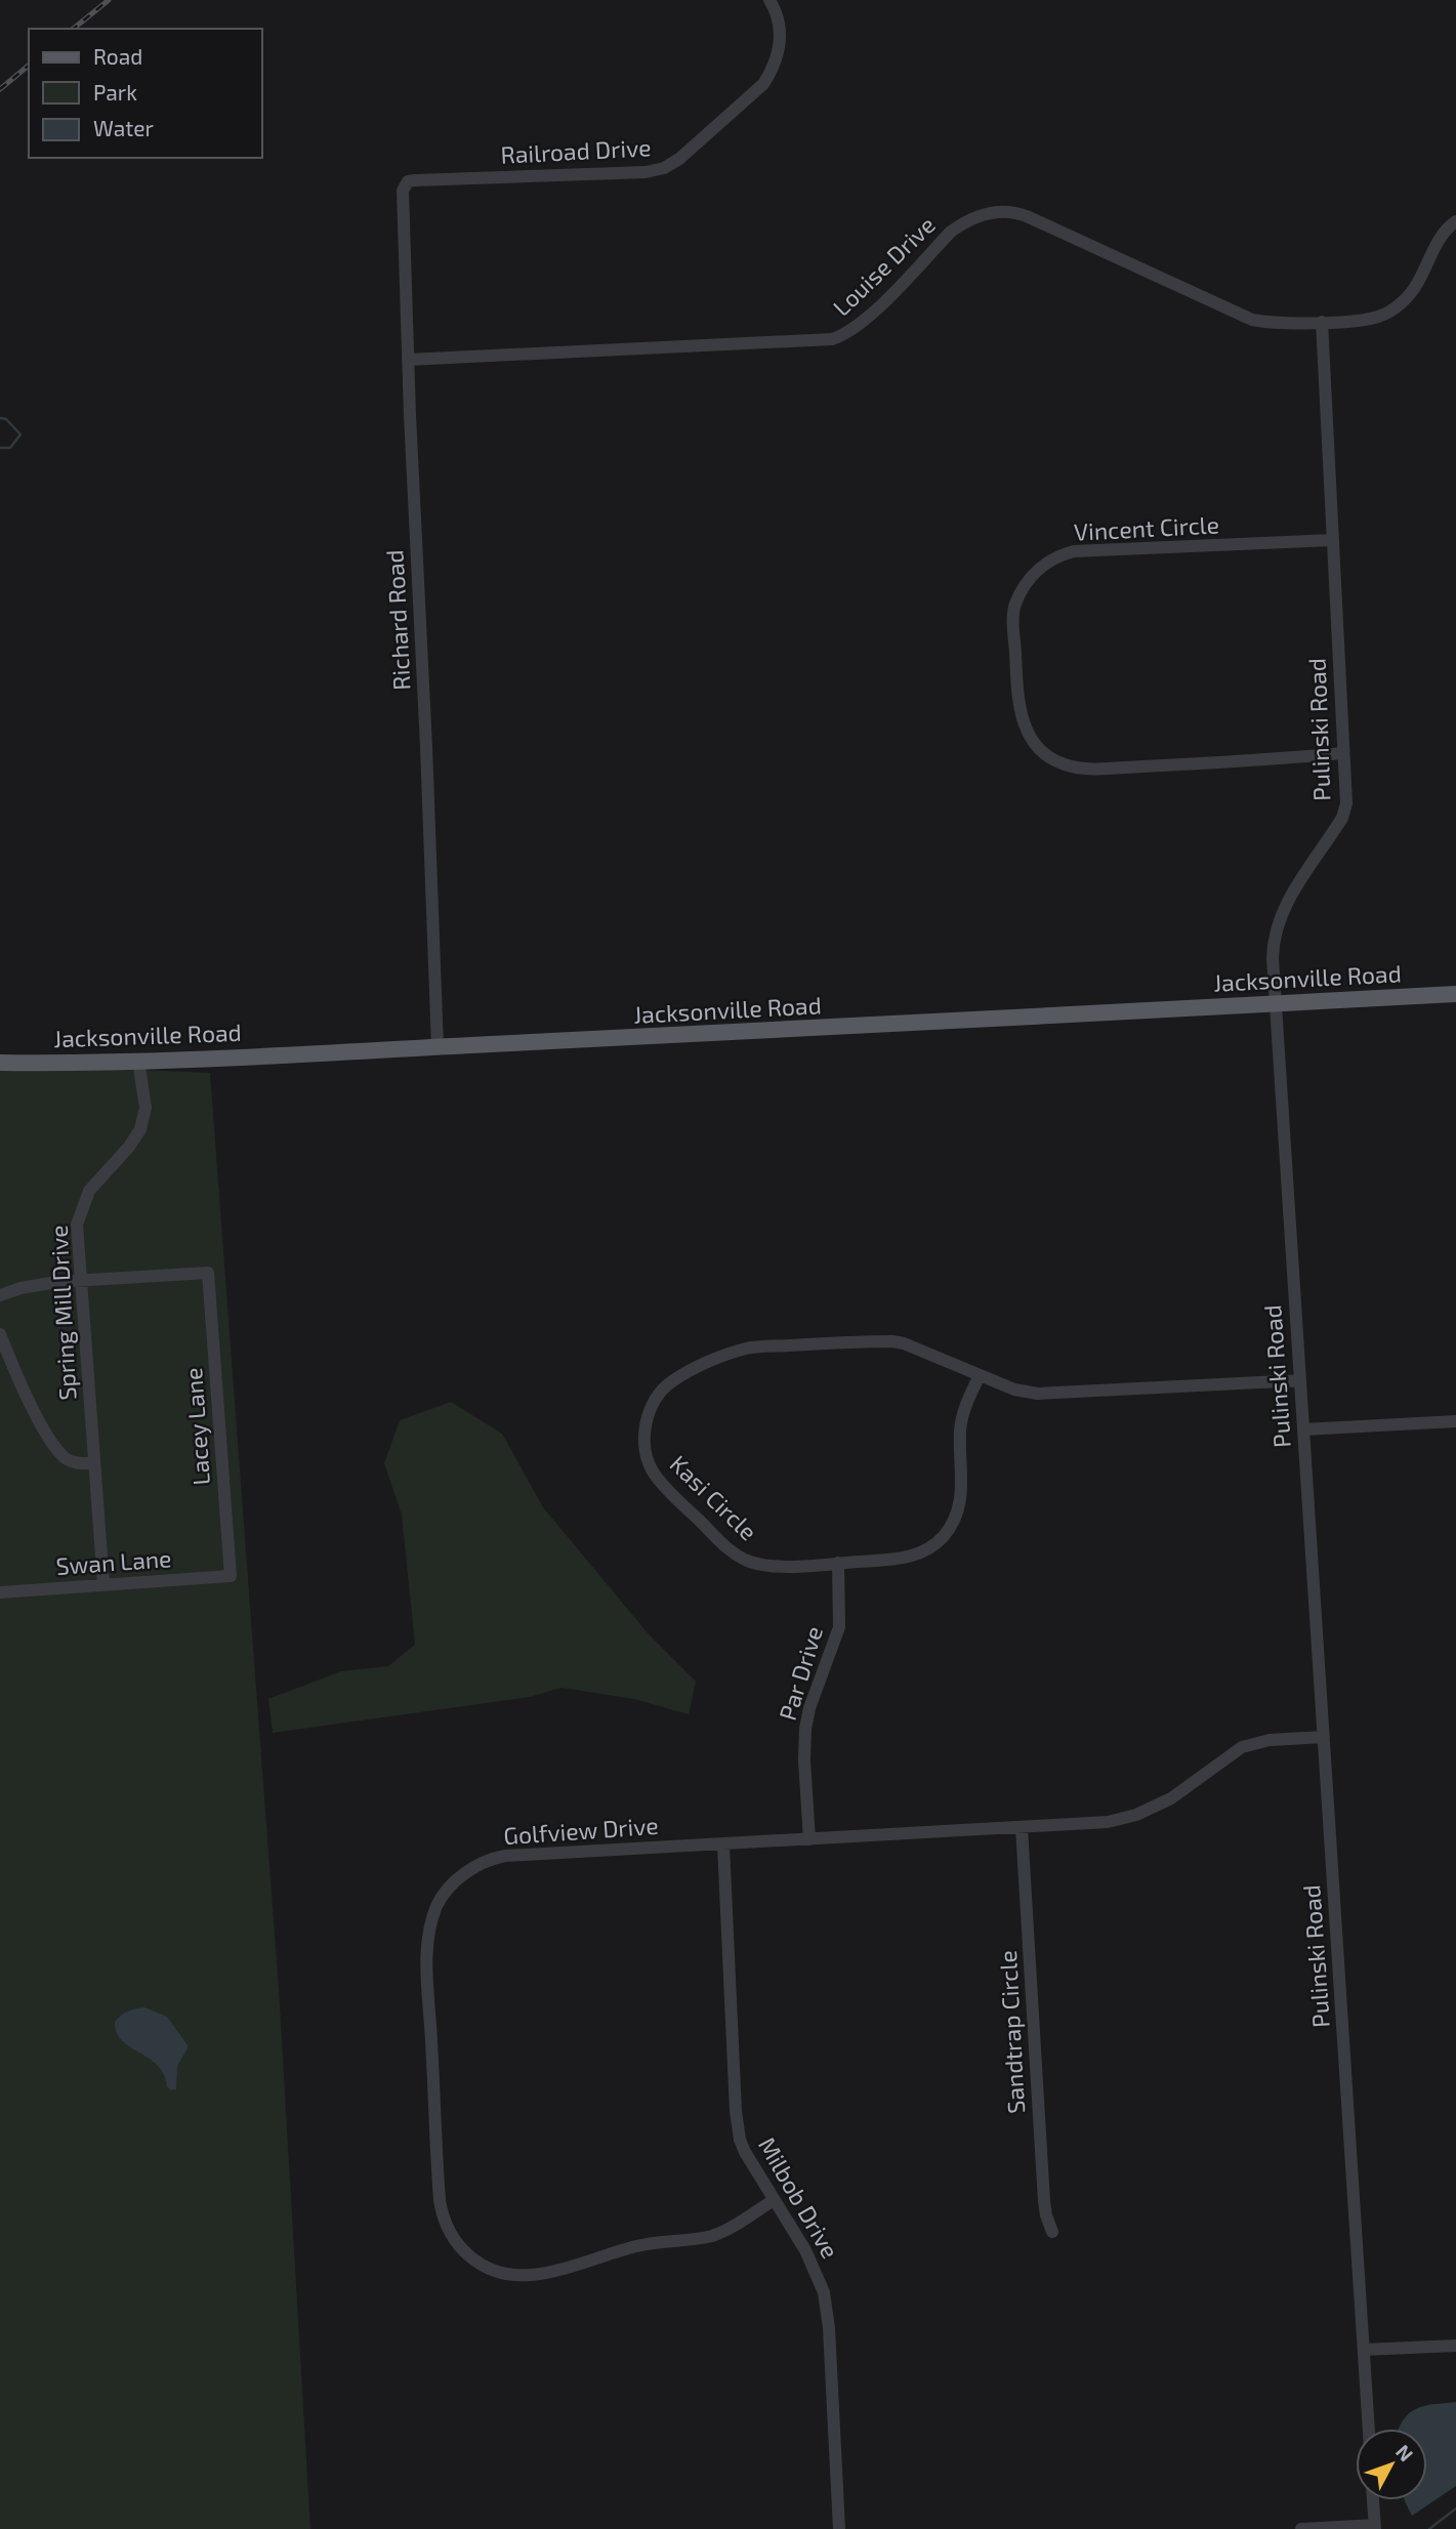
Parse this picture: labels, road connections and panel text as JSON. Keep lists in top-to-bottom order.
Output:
{
  "streets": {
    "main road": ["Jacksonville Road"],
    "street": [
      "Railroad Drive",
      "Louise Drive",
      "Vincent Circle",
      "Richard Road",
      "Pulinski Road",
      "Spring Mill Drive",
      "Lacey Lane",
      "Kasi Circle",
      "Swan Lane",
      "Par Drive",
      "Golfview Drive",
      "Sandtrap Circle",
      "Milbob Drive"
    ]
  },
  "crossings": [
    ["Railroad Drive", "Richard Road"],
    ["Louise Drive", "Richard Road"],
    ["Louise Drive", "Pulinski Road"],
    ["Vincent Circle", "Pulinski Road"],
    ["Richard Road", "Jacksonville Road"],
    ["Pulinski Road", "Jacksonville Road"],
    ["Pulinski Road", "Kasi Circle"],
    ["Pulinski Road", "Golfview Drive"],
    ["Jacksonville Road", "Spring Mill Drive"],
    ["Spring Mill Drive", "Lacey Lane"],
    ["Spring Mill Drive", "Swan Lane"],
    ["Lacey Lane", "Swan Lane"],
    ["Kasi Circle", "Par Drive"],
    ["Par Drive", "Golfview Drive"],
    ["Golfview Drive", "Sandtrap Circle"],
    ["Golfview Drive", "Milbob Drive"]
  ],
  "legend": ["Road", "Park", "Water"],
  "north": "top right"
}
